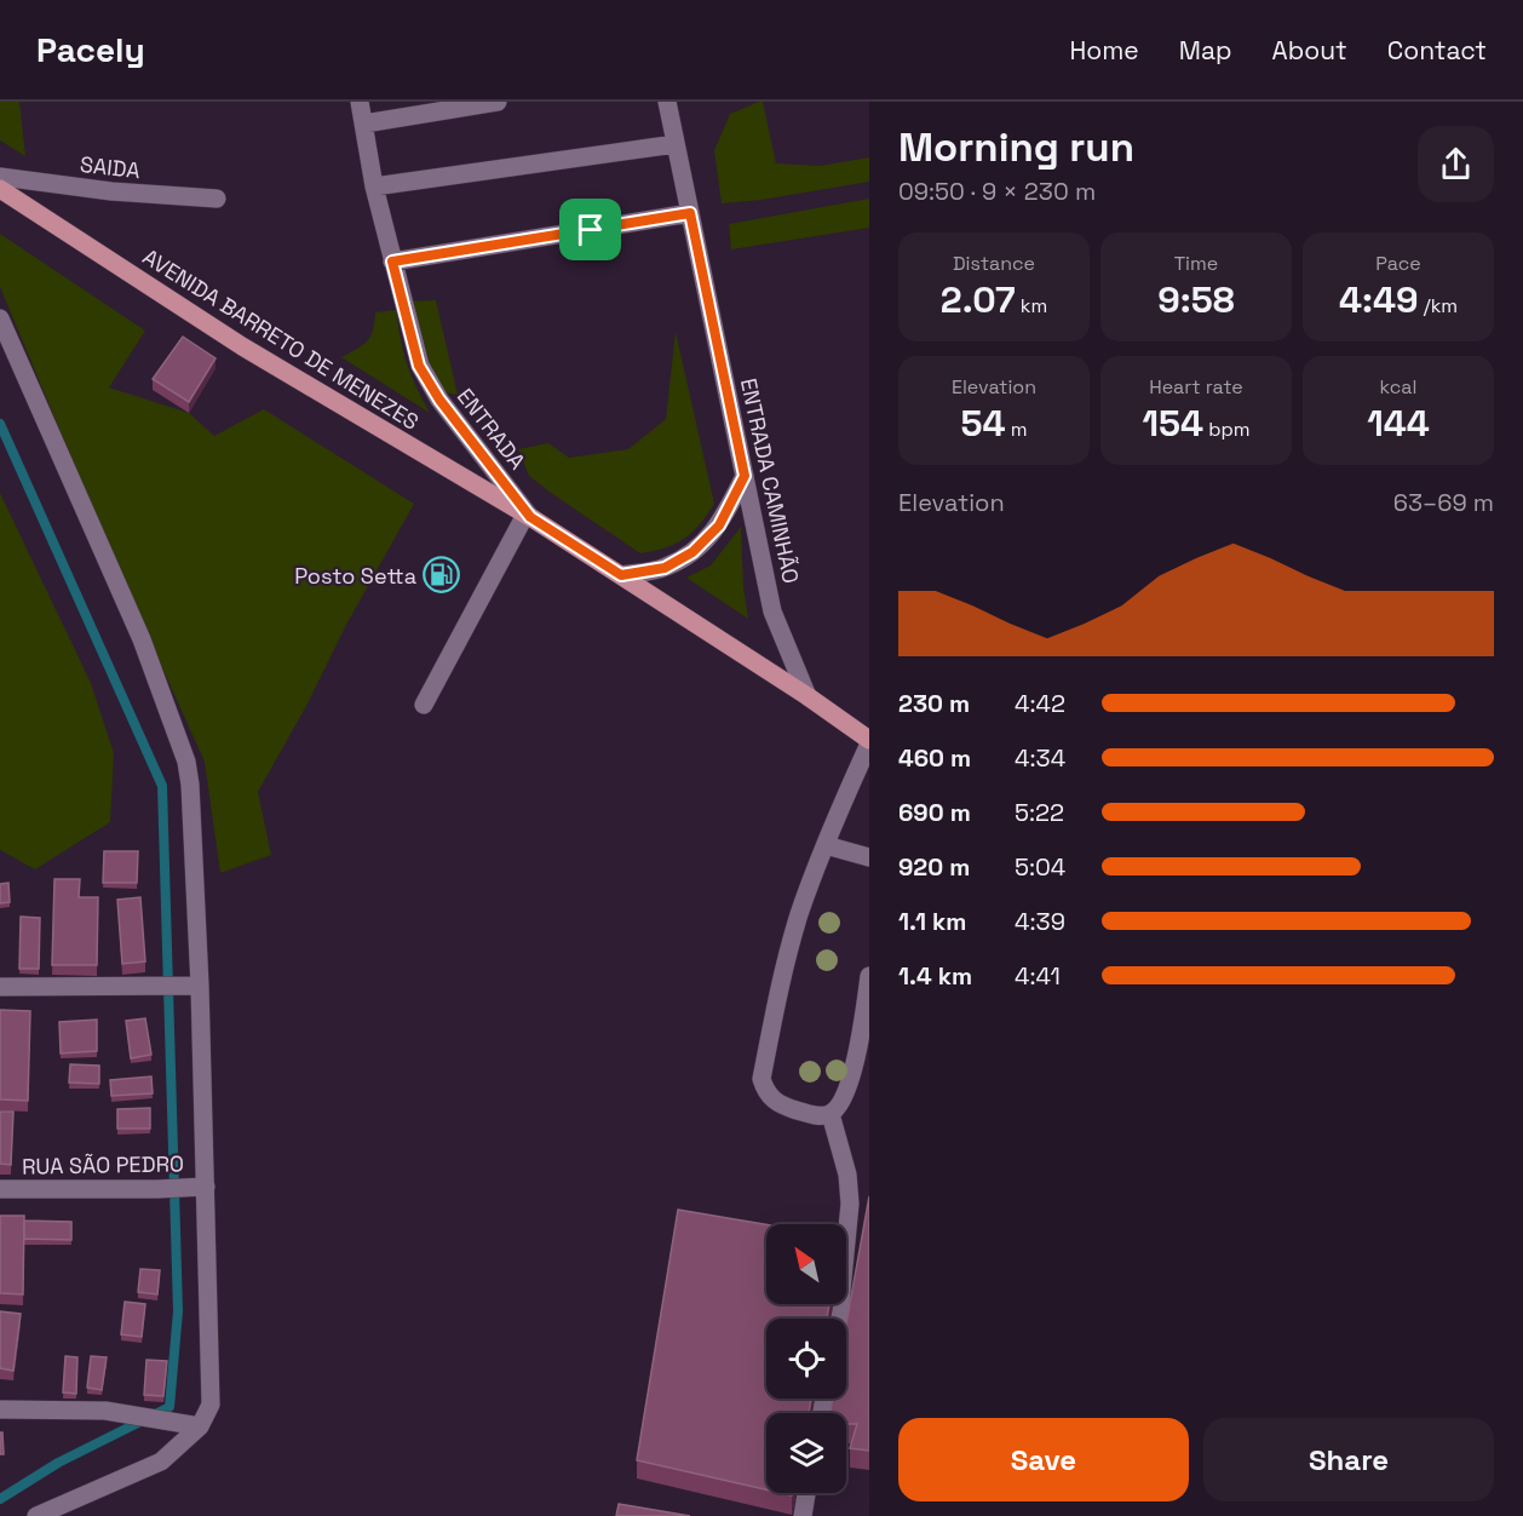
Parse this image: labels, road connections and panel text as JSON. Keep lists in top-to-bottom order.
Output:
{
  "streets": {
    "main road": ["AVENIDA BARRETO DE MENEZES"],
    "street": [
      "SAIDA",
      "ENTRADA",
      "ENTRADA CAMINHÃO",
      "RUA SÃO PEDRO"
    ]
  },
  "crossings": [
    ["AVENIDA BARRETO DE MENEZES", "ENTRADA"],
    ["AVENIDA BARRETO DE MENEZES", "ENTRADA CAMINHÃO"]
  ],
  "places": {
    "fuel station": ["Posto Setta"]
  },
  "north": "top left",
  "page": {
    "header": "Pacely",
    "nav": [
      "Home",
      "Map",
      "About",
      "Contact"
    ],
    "heading": ["Morning run", "09:50 · 9 × 230 m"],
    "stats": [
      ["Distance", "2.07 km"],
      ["Time", "9:58"],
      ["Pace", "4:49 /km"],
      ["Elevation", "54 m"],
      ["Heart rate", "154 bpm"],
      ["kcal", "144"]
    ],
    "chart": ["Elevation", "63–69 m"],
    "list": [
      {
        "name": "230 m",
        "note": "4:42"
      },
      {
        "name": "460 m",
        "note": "4:34"
      },
      {
        "name": "690 m",
        "note": "5:22"
      },
      {
        "name": "920 m",
        "note": "5:04"
      },
      {
        "name": "1.1 km",
        "note": "4:39"
      },
      {
        "name": "1.4 km",
        "note": "4:41"
      }
    ],
    "buttons": ["Save", "Share"]
  }
}
